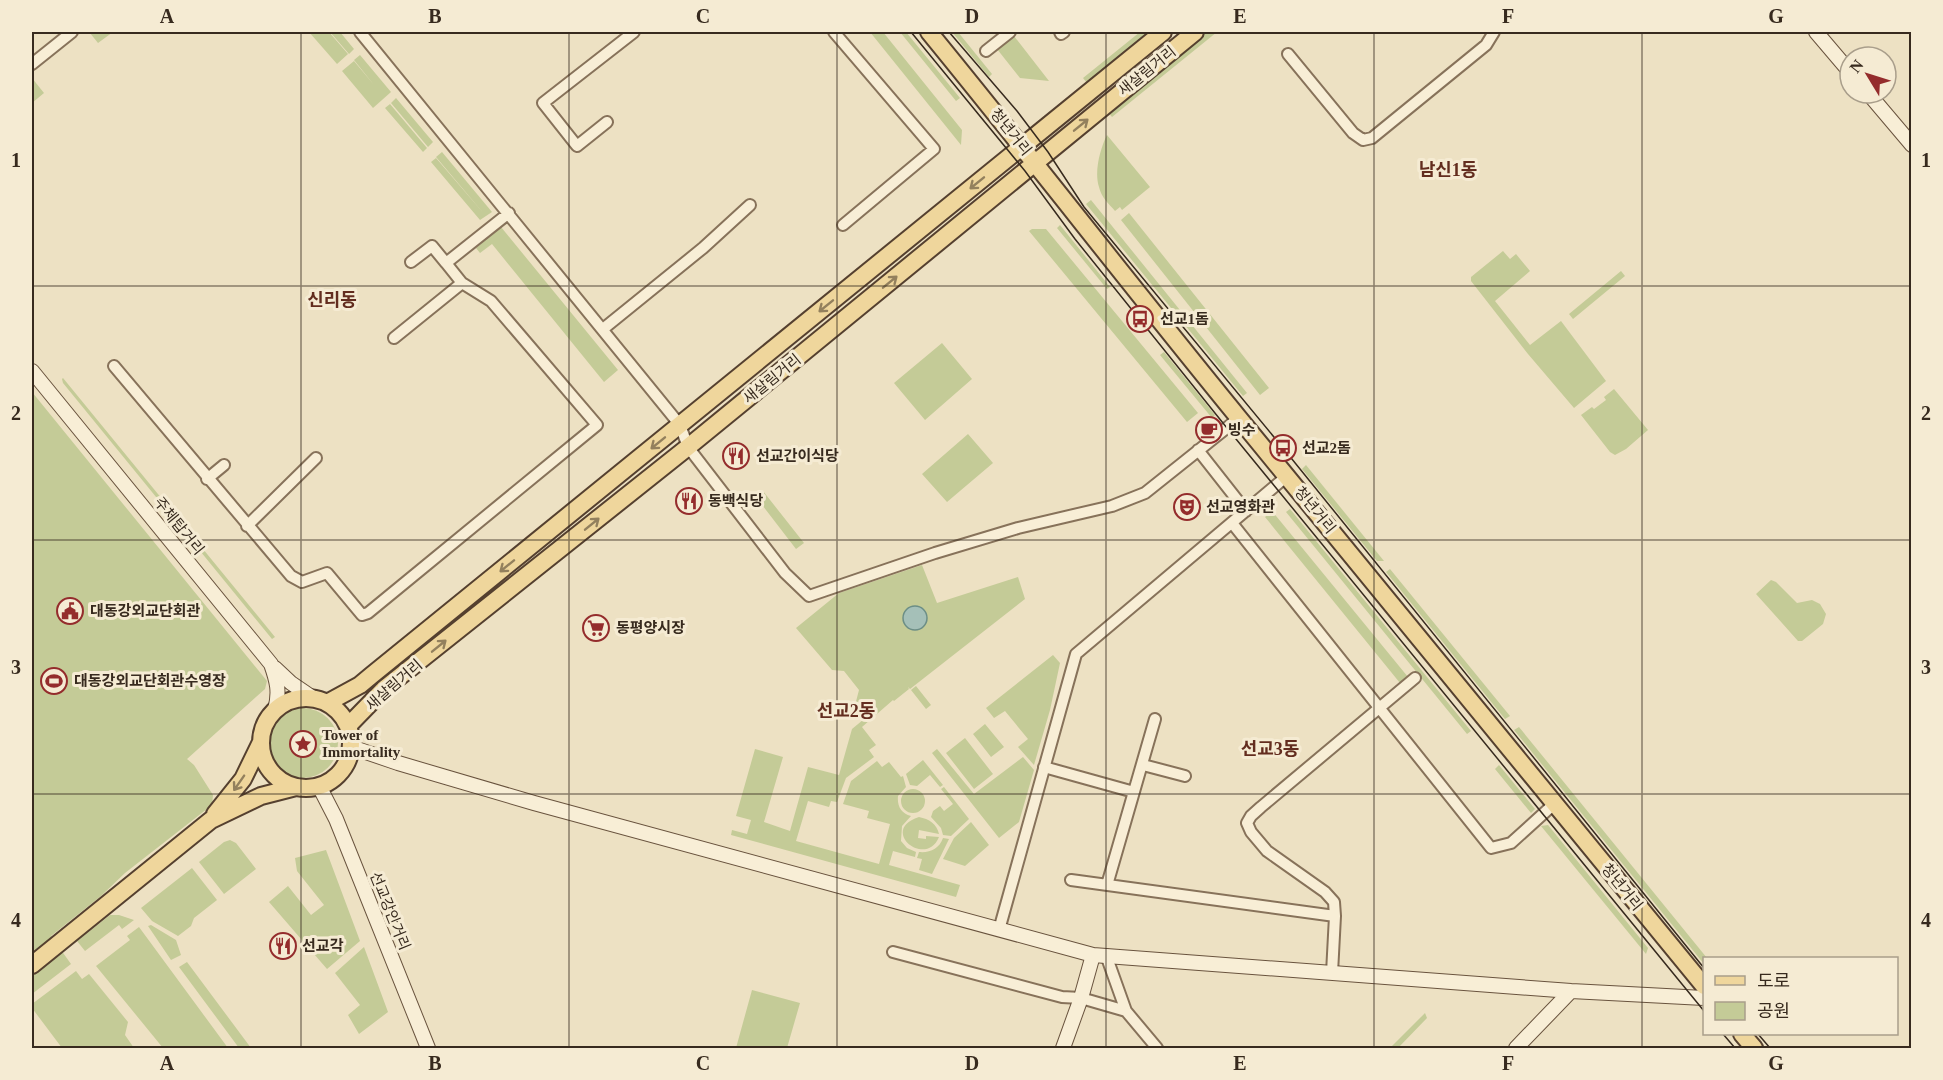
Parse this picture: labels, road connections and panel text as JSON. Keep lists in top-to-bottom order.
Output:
{
  "streets": {
    "main road": [
      "새살림거리",
      "청년거리",
      "주체탑거리",
      "선교강안거리"
    ]
  },
  "crossings": [
    ["새살림거리", "청년거리"],
    ["새살림거리", "주체탑거리"],
    ["새살림거리", "선교강안거리"],
    ["주체탑거리", "선교강안거리"]
  ],
  "districts": [
    "남신1동",
    "신리동",
    "선교2동",
    "선교3동"
  ],
  "places": {
    "bus stop": ["선교1돔", "선교2돔"],
    "cafe": ["빙수"],
    "restaurant": ["선교간이식당", "동백식당", "선교각"],
    "theatre": ["선교영화관"],
    "public building": ["대동강외교단회관"],
    "supermarket": ["동평양시장"],
    "sports": ["대동강외교단회관수영장"],
    "place": ["Tower of Immortality"]
  },
  "legend": ["도로", "공원"],
  "north": "top left",
  "grid": {
    "columns": [
      "A",
      "B",
      "C",
      "D",
      "E",
      "F",
      "G"
    ],
    "rows": [
      "1",
      "2",
      "3",
      "4"
    ]
  }
}
